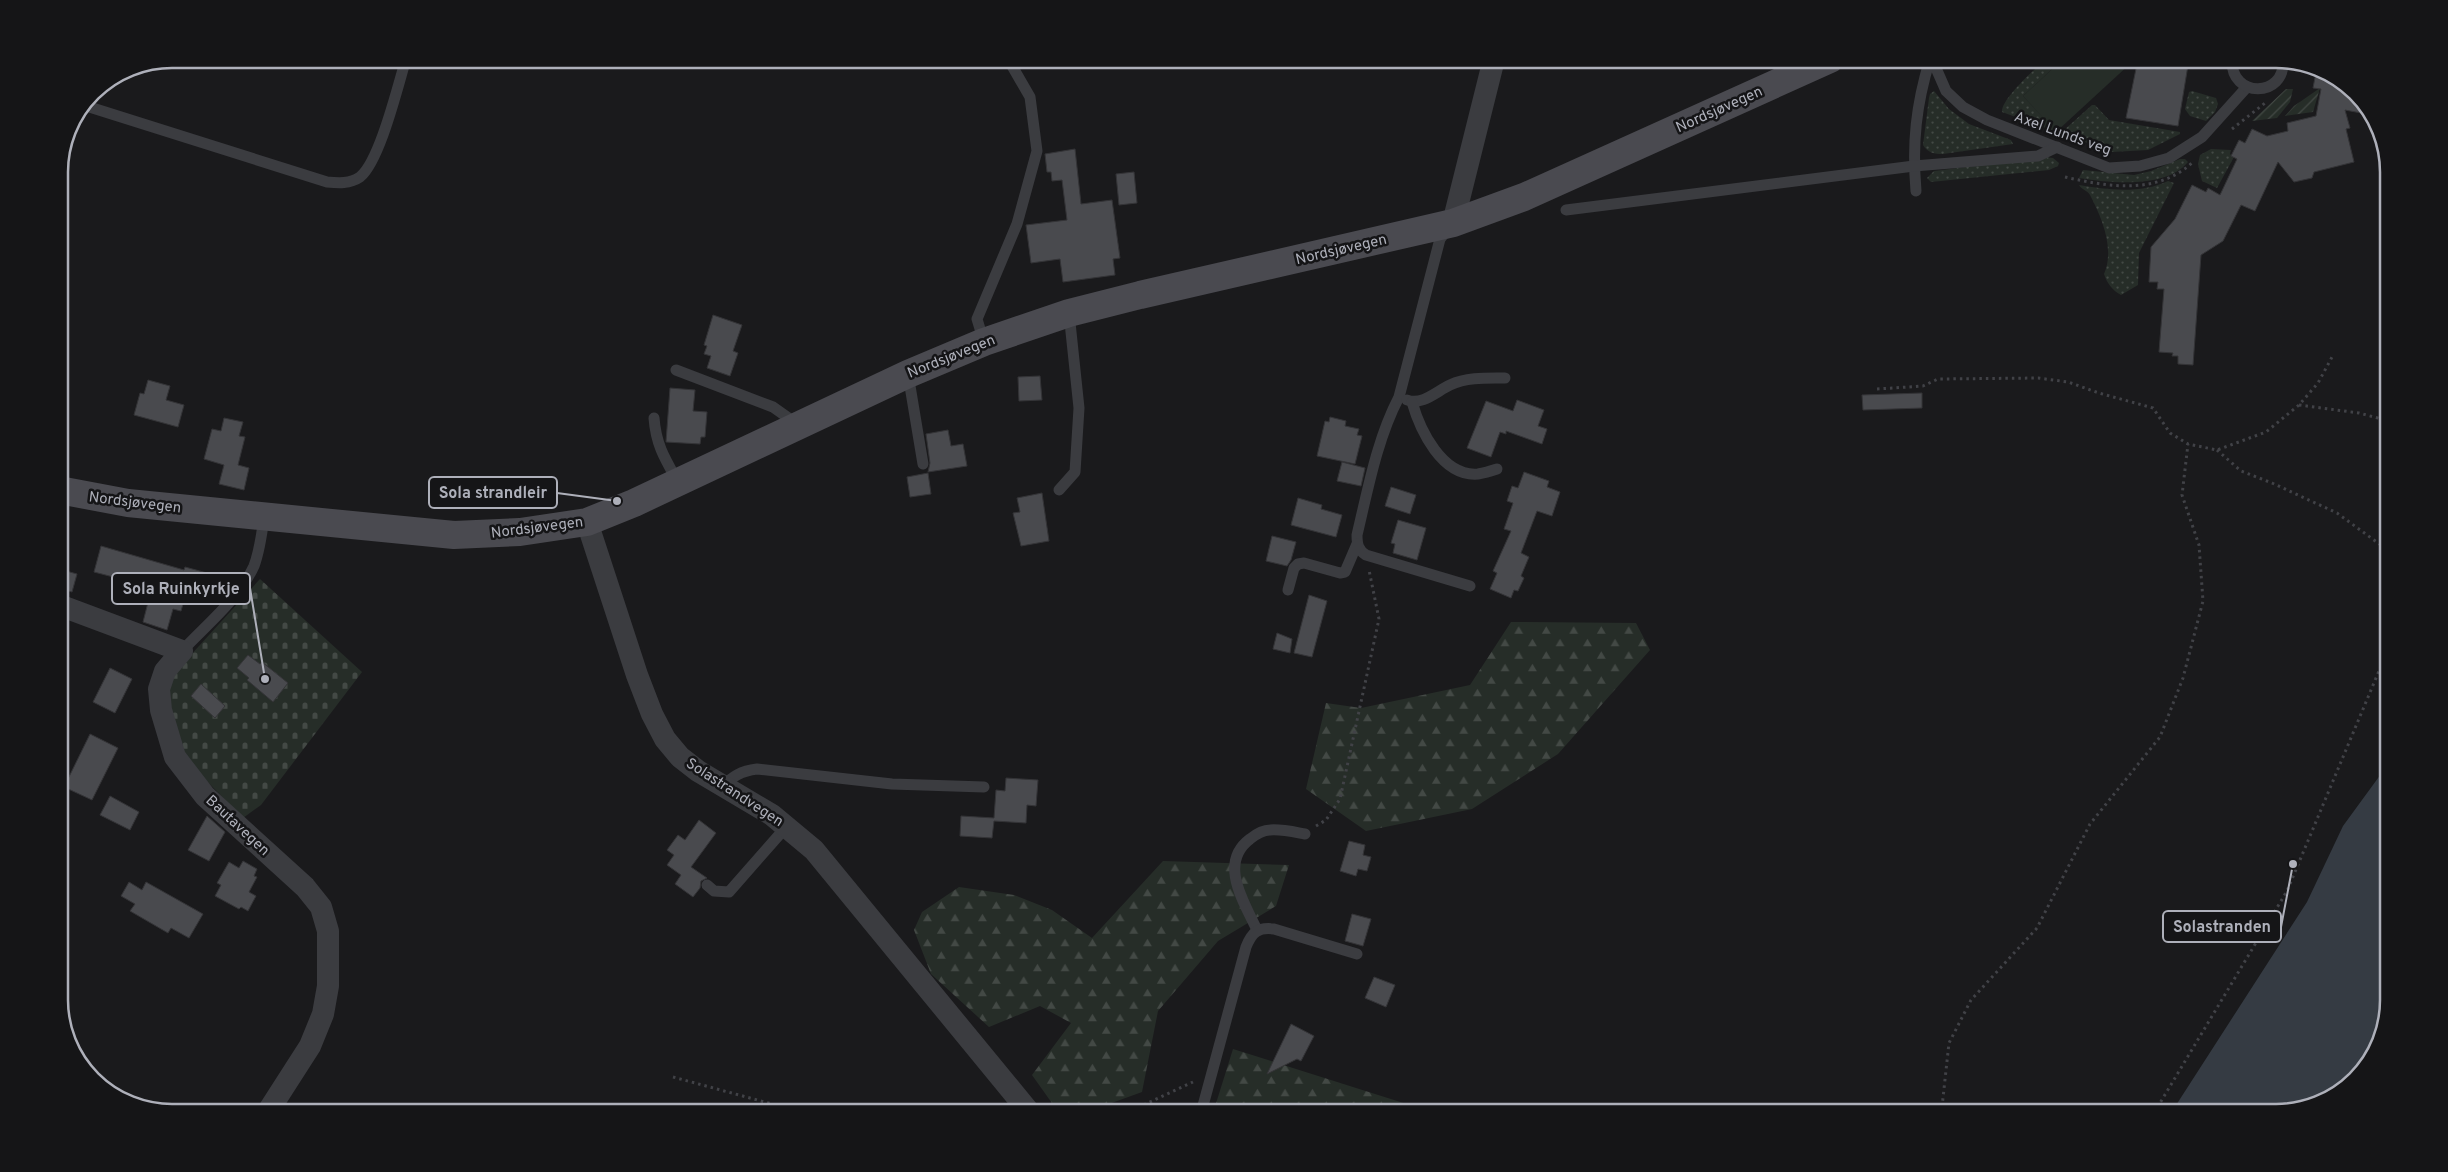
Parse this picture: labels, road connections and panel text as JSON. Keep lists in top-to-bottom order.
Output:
{
  "streets": {
    "street": ["Nordsjøvegen", "Solastrandvegen", "Bautavegen"],
    "lane": ["Axel Lunds veg"]
  },
  "crossings": [
    ["Nordsjøvegen", "Solastrandvegen"]
  ],
  "places": ["Sola strandleir", "Sola Ruinkyrkje", "Solastranden"]
}
